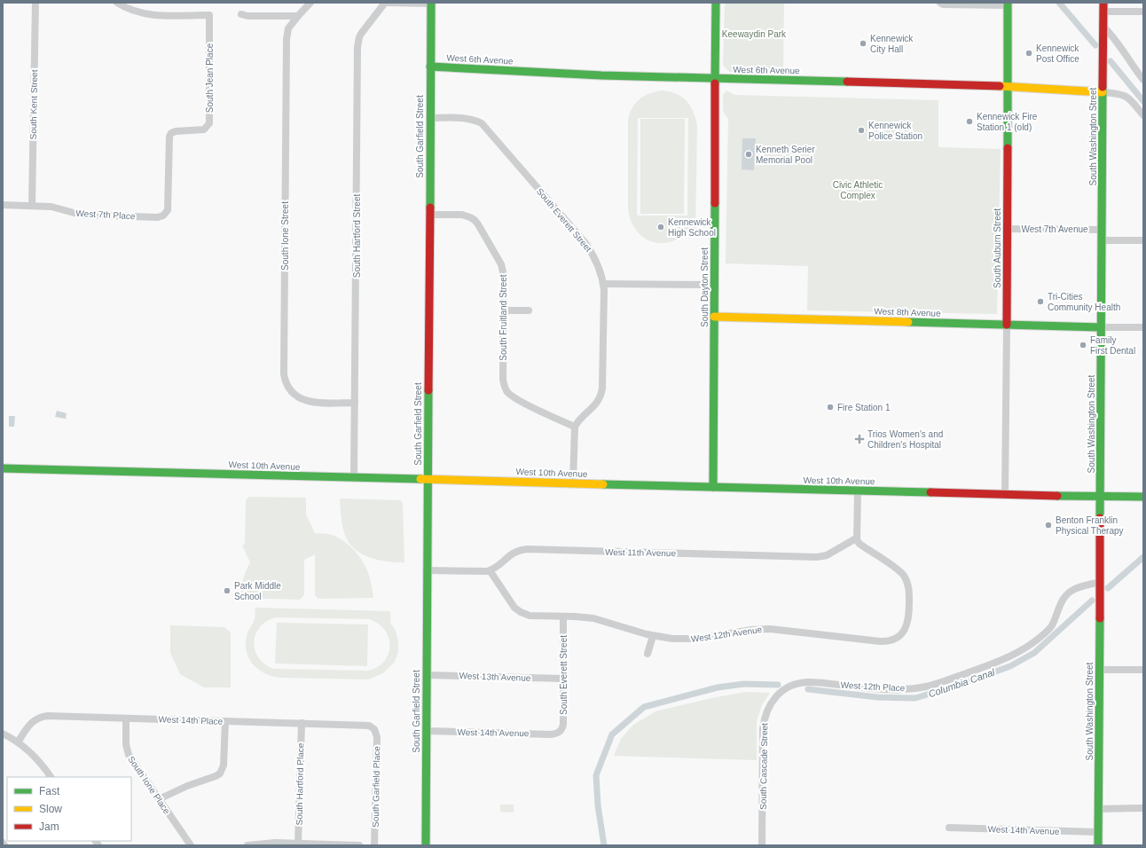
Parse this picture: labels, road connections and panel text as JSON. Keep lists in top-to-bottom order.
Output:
{
  "streets": {
    "street": [
      "West 6th Avenue",
      "South Jean Place",
      "South Kent Street",
      "South Garfield Street",
      "South Washington Street",
      "West 7th Place",
      "South Everett Street",
      "West 7th Avenue",
      "South Ione Street",
      "South Hartford Street",
      "South Auburn Street",
      "South Dayton Street",
      "West 8th Avenue",
      "South Fruitland Street",
      "West 10th Avenue",
      "West 11th Avenue",
      "West 12th Avenue",
      "West 13th Avenue",
      "West 12th Place",
      "West 14th Place",
      "West 14th Avenue",
      "South Cascade Street",
      "South Hartford Place",
      "South Ione Place",
      "South Garfield Place"
    ]
  },
  "crossings": [
    ["West 6th Avenue", "South Garfield Street"],
    ["West 6th Avenue", "South Washington Street"],
    ["West 6th Avenue", "South Auburn Street"],
    ["West 6th Avenue", "South Dayton Street"],
    ["South Jean Place", "West 7th Place"],
    ["South Kent Street", "West 7th Place"],
    ["South Garfield Street", "South Everett Street"],
    ["South Garfield Street", "South Fruitland Street"],
    ["South Garfield Street", "West 10th Avenue"],
    ["South Garfield Street", "West 13th Avenue"],
    ["South Garfield Street", "West 14th Avenue"],
    ["South Washington Street", "West 7th Avenue"],
    ["South Washington Street", "West 8th Avenue"],
    ["South Washington Street", "West 10th Avenue"],
    ["South Washington Street", "West 12th Place"],
    ["South Washington Street", "West 14th Avenue"],
    ["South Everett Street", "South Fruitland Street"],
    ["South Everett Street", "West 12th Avenue"],
    ["South Everett Street", "West 13th Avenue"],
    ["South Everett Street", "West 14th Avenue"],
    ["West 7th Avenue", "South Auburn Street"],
    ["South Ione Street", "South Hartford Street"],
    ["South Hartford Street", "West 10th Avenue"],
    ["South Auburn Street", "West 8th Avenue"],
    ["South Auburn Street", "West 10th Avenue"],
    ["South Dayton Street", "West 8th Avenue"],
    ["South Dayton Street", "West 10th Avenue"],
    ["West 11th Avenue", "West 12th Avenue"],
    ["West 12th Place", "South Cascade Street"],
    ["West 14th Place", "South Hartford Place"],
    ["West 14th Place", "South Ione Place"],
    ["West 14th Place", "South Garfield Place"]
  ],
  "water": ["Columbia Canal"],
  "parks": ["Keewaydin Park", "Civic Athletic Complex"],
  "places": {
    "other": [
      "Kennewick City Hall",
      "Kennewick Post Office",
      "Kennewick Fire Station 1 (old)",
      "Kennewick Police Station",
      "Kenneth Serier Memorial Pool",
      "Kennewick High School",
      "Tri-Cities Community Health",
      "Family First Dental",
      "Fire Station 1",
      "Benton Franklin Physical Therapy",
      "Park Middle School"
    ],
    "health": ["Trios Women's and Children's Hospital"]
  },
  "legend": ["Fast", "Slow", "Jam"]
}
